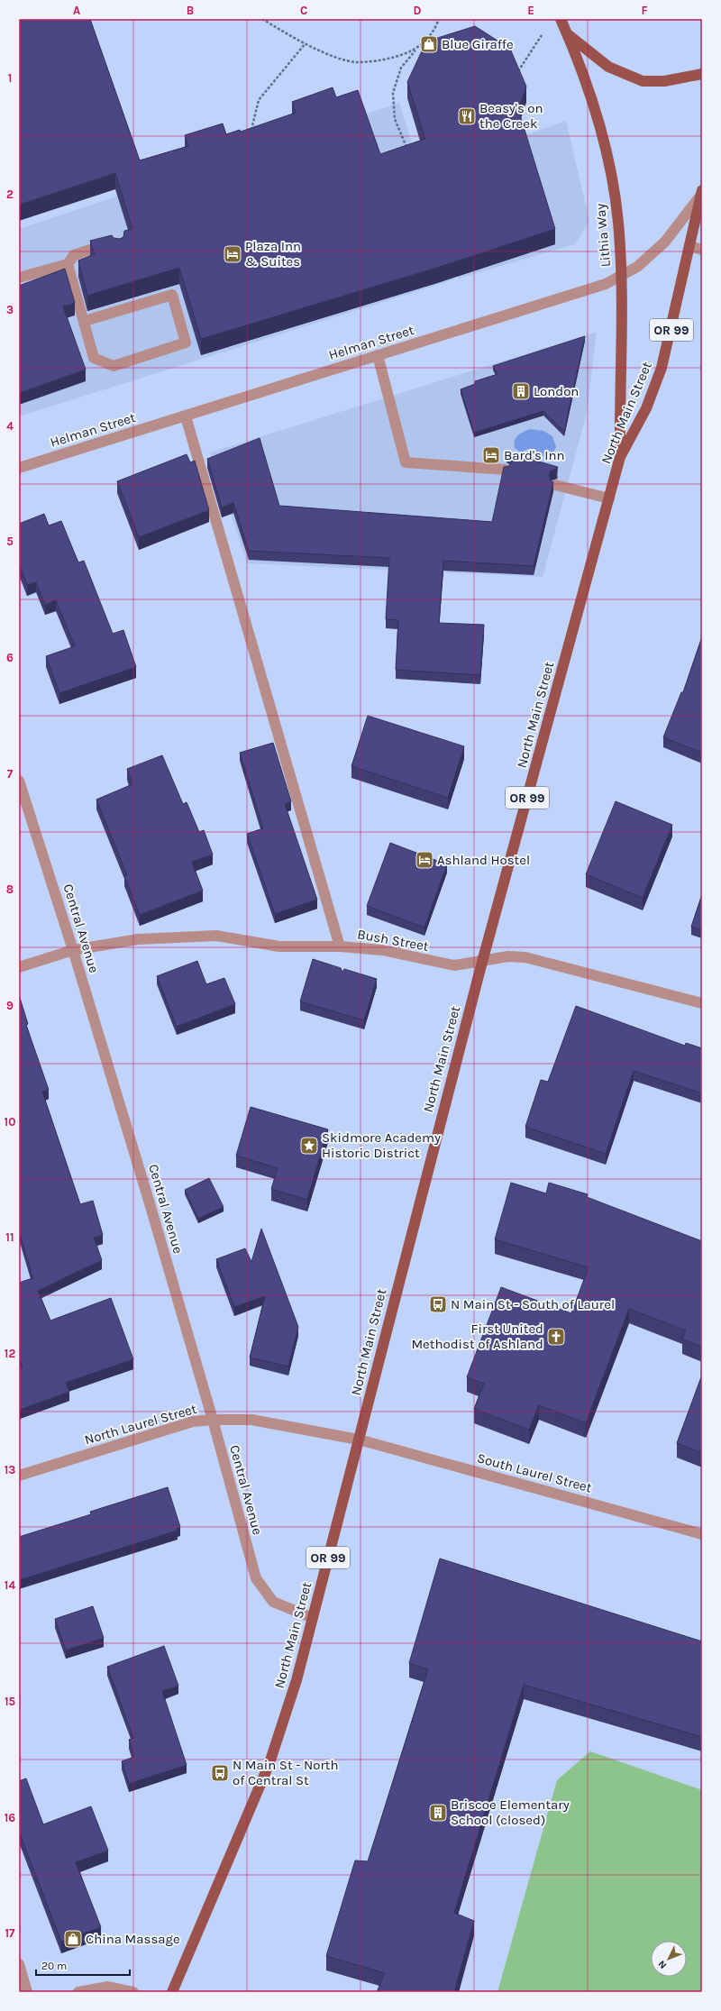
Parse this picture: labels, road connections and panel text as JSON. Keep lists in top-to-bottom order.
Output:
{
  "streets": {
    "main road": ["Lithia Way", "OR 99", "North Main Street"],
    "street": [
      "Helman Street",
      "Central Avenue",
      "Bush Street",
      "North Laurel Street",
      "South Laurel Street"
    ]
  },
  "crossings": [
    ["Lithia Way", "Helman Street"],
    ["Lithia Way", "North Main Street"],
    ["Helman Street", "North Main Street"],
    ["North Main Street", "Central Avenue"],
    ["North Main Street", "Bush Street"],
    ["North Main Street", "North Laurel Street"],
    ["North Main Street", "South Laurel Street"],
    ["Central Avenue", "Bush Street"],
    ["Central Avenue", "North Laurel Street"],
    ["North Laurel Street", "South Laurel Street"]
  ],
  "places": {
    "shop": ["Blue Giraffe", "China Massage"],
    "restaurant": ["Beasy's on the Creek"],
    "hotel": ["Plaza Inn & Suites", "Bard's Inn", "Ashland Hostel"],
    "building": ["London", "Briscoe Elementary School (closed)"],
    "place": ["Skidmore Academy Historic District"],
    "bus stop": ["N Main St - South of Laurel", "N Main St - North of Central St"],
    "church": ["First United Methodist of Ashland"]
  },
  "scale_bar": "20 m",
  "north": "bottom left",
  "grid": {
    "columns": [
      "A",
      "B",
      "C",
      "D",
      "E",
      "F"
    ],
    "rows": [
      "1",
      "2",
      "3",
      "4",
      "5",
      "6",
      "7",
      "8",
      "9",
      "10",
      "11",
      "12",
      "13",
      "14",
      "15",
      "16",
      "17"
    ]
  }
}
